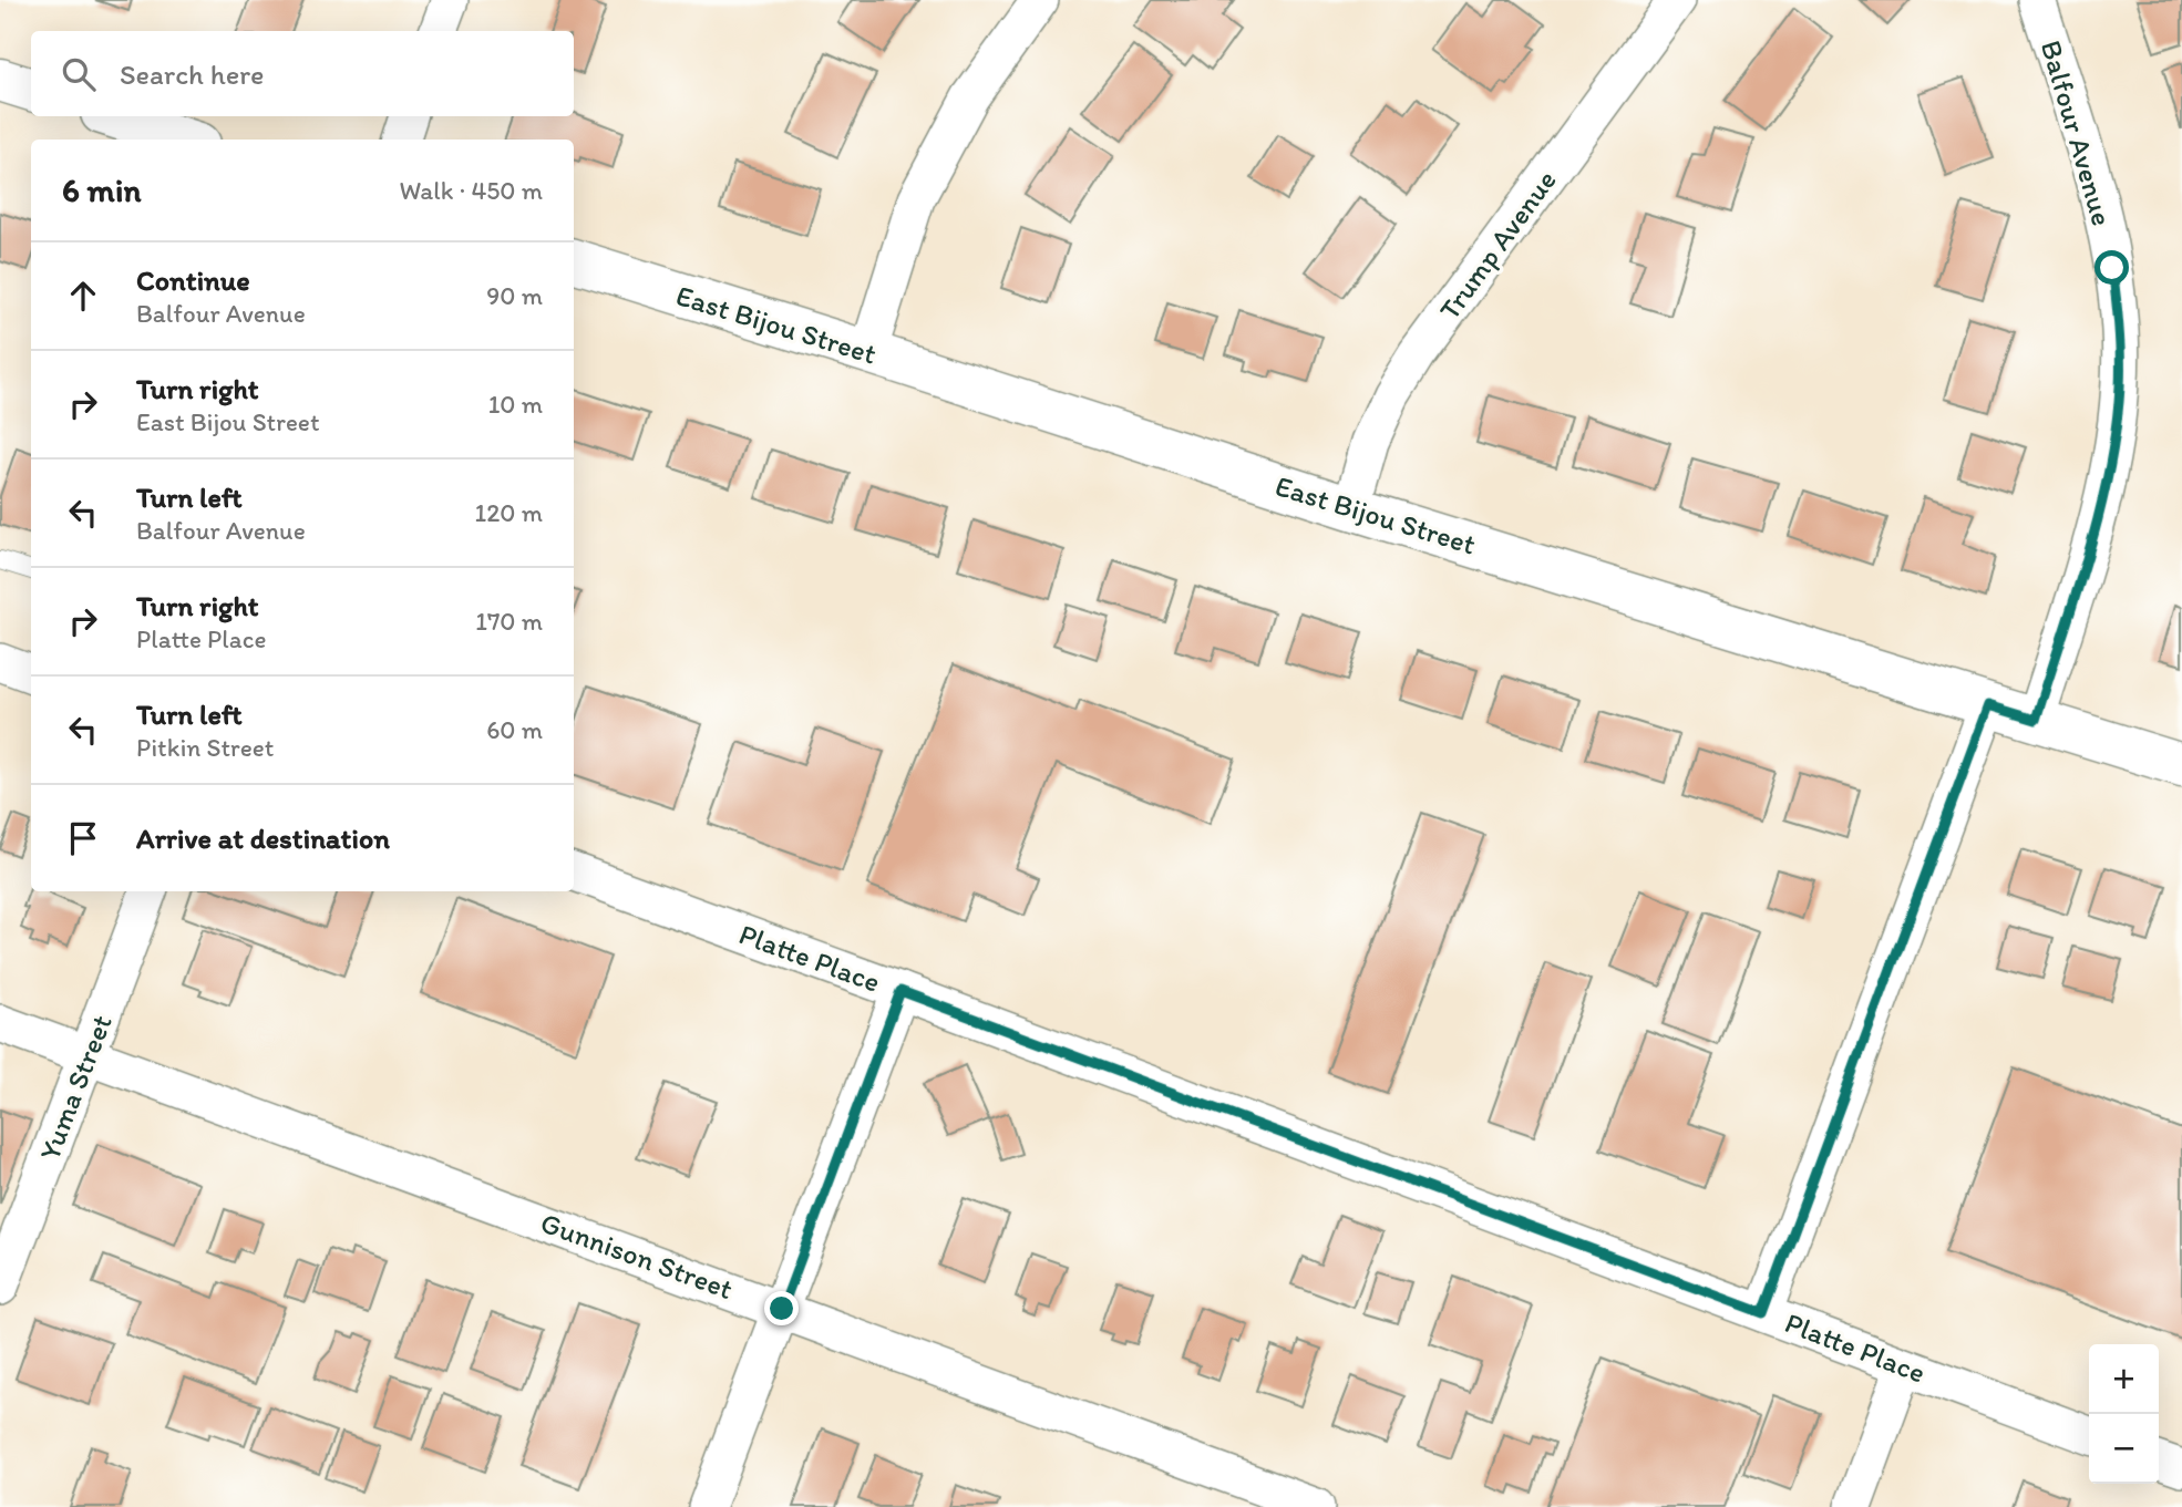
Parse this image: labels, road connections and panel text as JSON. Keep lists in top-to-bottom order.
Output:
{
  "streets": {
    "street": [
      "Balfour Avenue",
      "Trump Avenue",
      "East Bijou Street",
      "Platte Place",
      "Yuma Street",
      "Gunnison Street"
    ]
  },
  "crossings": [
    ["Balfour Avenue", "East Bijou Street"],
    ["Trump Avenue", "East Bijou Street"],
    ["Yuma Street", "Gunnison Street"]
  ],
  "page": {
    "search": "Search here",
    "heading": ["6 min", "Walk · 450 m"],
    "list": [
      ["Continue", "Balfour Avenue", "90 m"],
      ["Turn right", "East Bijou Street", "10 m"],
      ["Turn left", "Balfour Avenue", "120 m"],
      ["Turn right", "Platte Place", "170 m"],
      ["Turn left", "Pitkin Street", "60 m"],
      "Arrive at destination"
    ],
    "map_buttons": ["+", "−"]
  }
}
